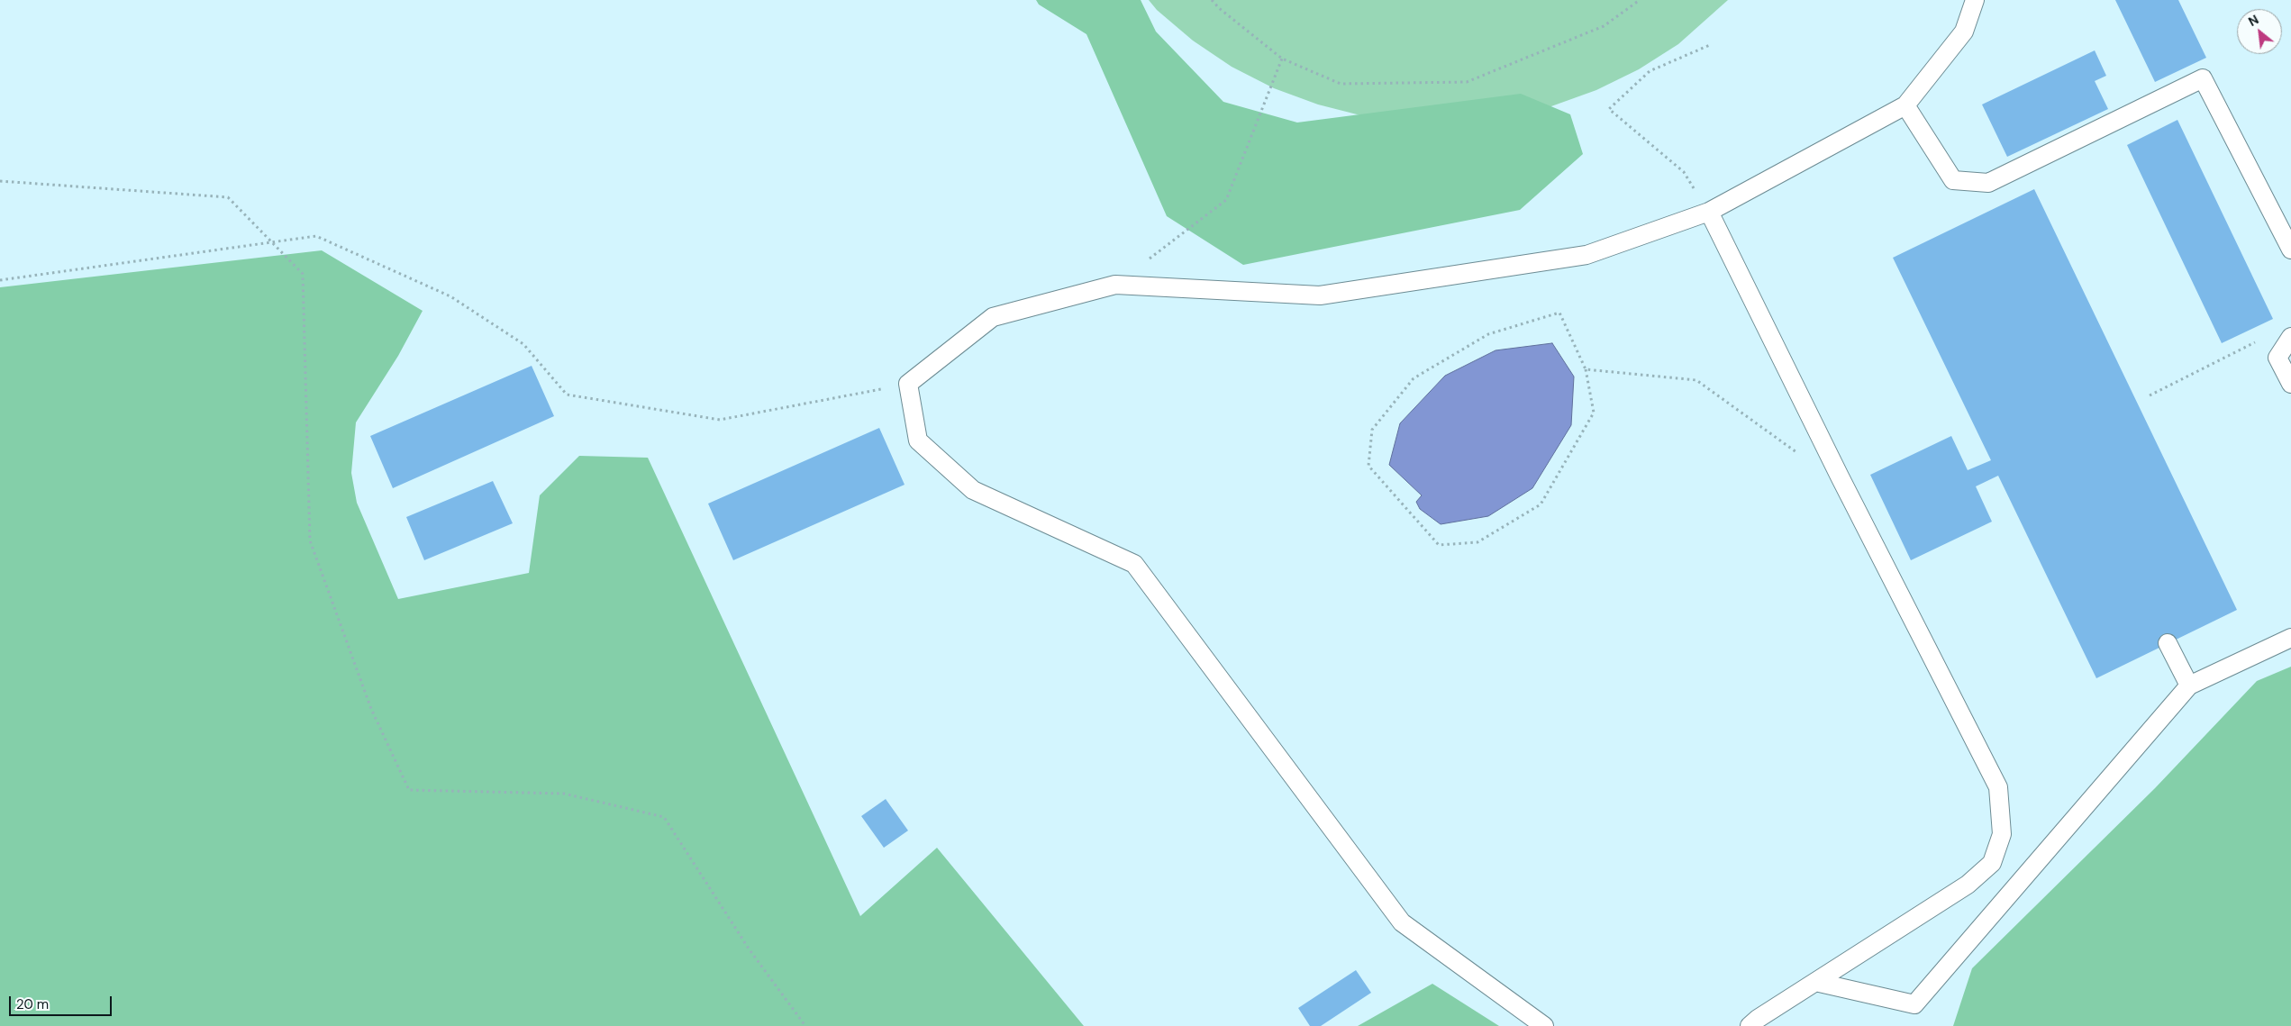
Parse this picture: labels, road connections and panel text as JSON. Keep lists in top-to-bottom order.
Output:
{
  "scale_bar": "20 m",
  "north": "top left"
}
